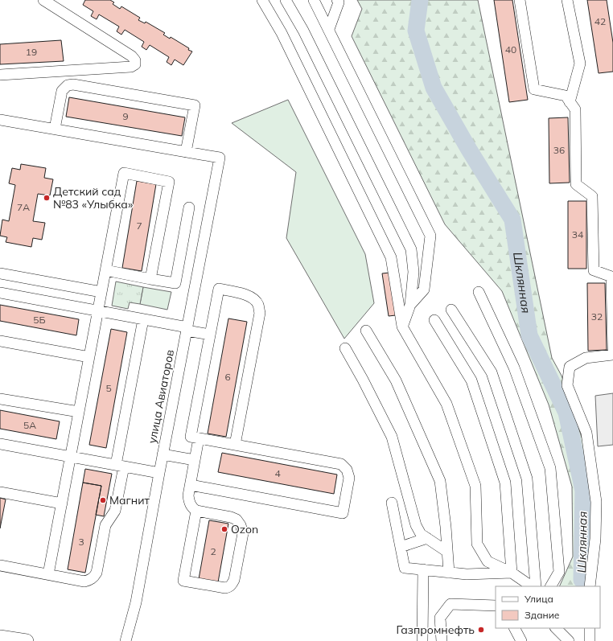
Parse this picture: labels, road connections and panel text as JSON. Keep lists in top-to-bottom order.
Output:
{
  "streets": {
    "street": ["улица Авиаторов"]
  },
  "water": ["Шклянная"],
  "places": [
    "Детский сад №83 «Улыбка»",
    "Магнит",
    "Ozon",
    "Газпромнефть"
  ],
  "house_numbers": [
    "42",
    "40",
    "19",
    "9",
    "36",
    "7А",
    "7",
    "34",
    "32",
    "5Б",
    "6",
    "5",
    "5А",
    "4",
    "3",
    "2"
  ],
  "legend": ["Улица", "Здание"]
}
